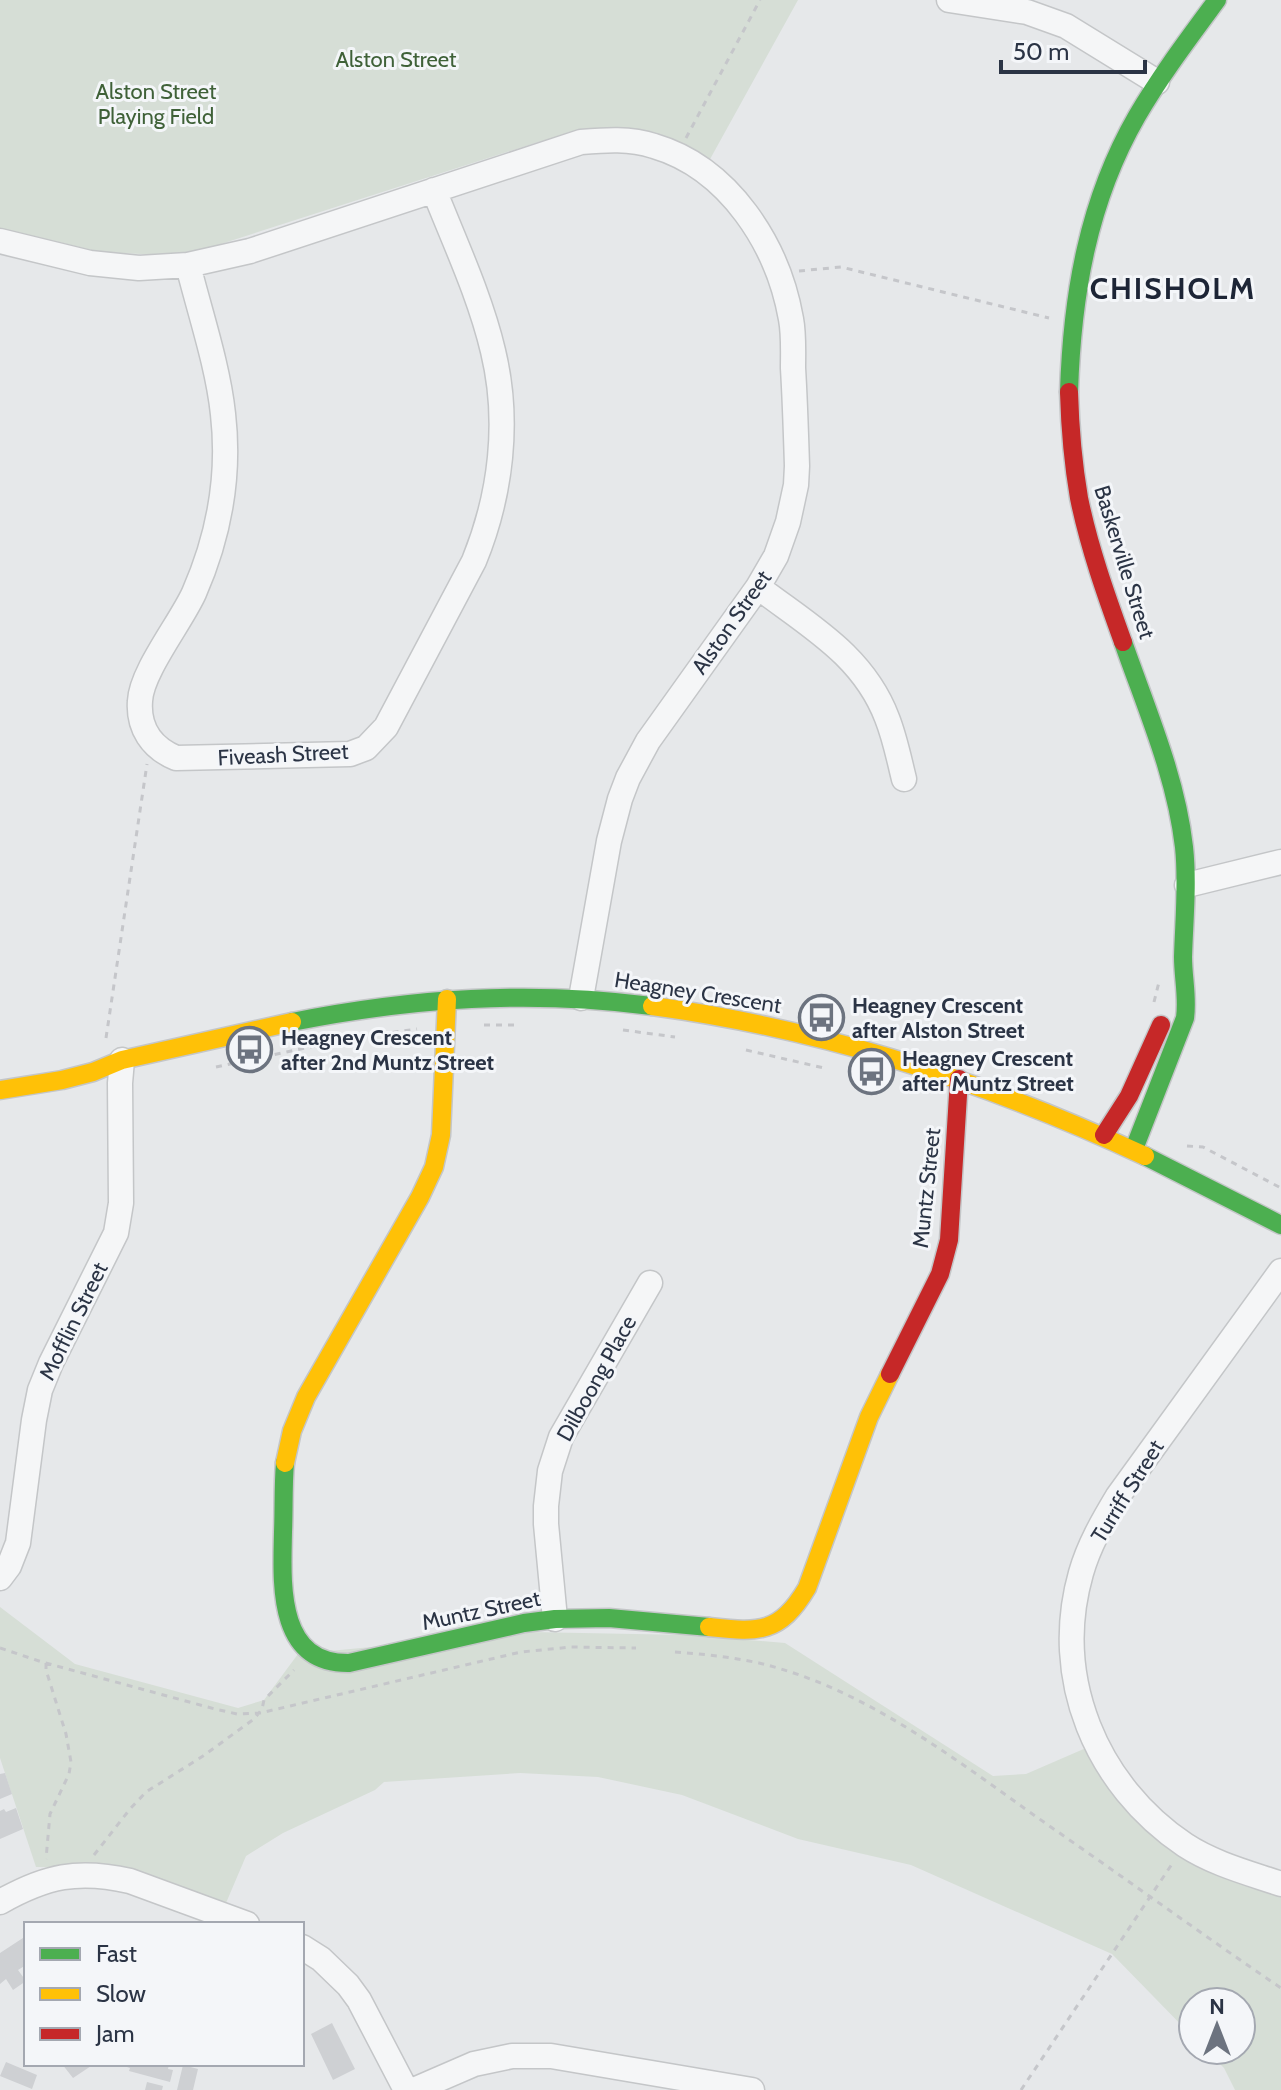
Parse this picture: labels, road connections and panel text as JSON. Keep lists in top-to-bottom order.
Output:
{
  "streets": {
    "street": [
      "Baskerville Street",
      "Alston Street",
      "Fiveash Street",
      "Heagney Crescent",
      "Muntz Street",
      "Mofflin Street",
      "Dilboong Place",
      "Turriff Street"
    ]
  },
  "crossings": [
    ["Baskerville Street", "Heagney Crescent"],
    ["Alston Street", "Fiveash Street"],
    ["Alston Street", "Heagney Crescent"],
    ["Heagney Crescent", "Muntz Street"],
    ["Heagney Crescent", "Mofflin Street"],
    ["Muntz Street", "Dilboong Place"]
  ],
  "districts": ["CHISHOLM"],
  "parks": ["Alston Street", "Alston Street Playing Field"],
  "places": {
    "bus stop": ["Heagney Crescent after Alston Street", "Heagney Crescent after 2nd Muntz Street", "Heagney Crescent after Muntz Street"]
  },
  "legend": ["Fast", "Slow", "Jam"],
  "scale_bar": "50 m",
  "north": "top"
}
